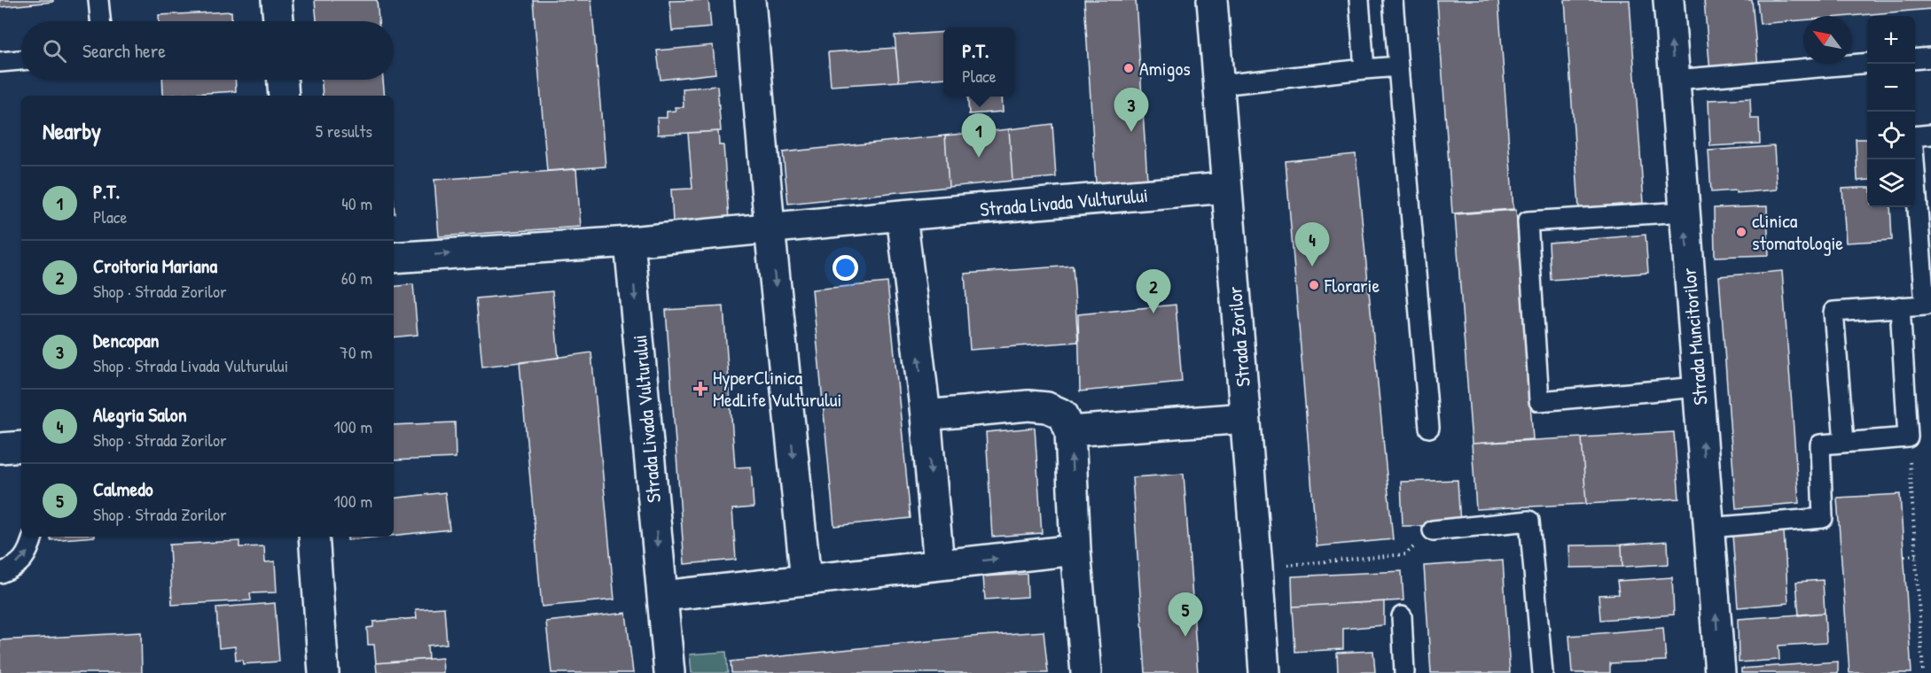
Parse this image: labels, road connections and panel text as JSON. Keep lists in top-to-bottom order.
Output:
{
  "streets": {
    "street": ["Strada Livada Vulturului", "Strada Zorilor", "Strada Muncitorilor"]
  },
  "crossings": [
    ["Strada Livada Vulturului", "Strada Zorilor"]
  ],
  "one_way": ["Strada Muncitorilor"],
  "places": {
    "other": ["Amigos", "clinica stomatologie", "Florarie"],
    "health": ["HyperClinica MedLife Vulturului"]
  },
  "north": "top left",
  "page": {
    "map_buttons": ["+", "−"],
    "search": "Search here",
    "popup": ["P.T.", "Place"],
    "pins": [
      "3",
      "1",
      "4",
      "2",
      "5"
    ],
    "heading": ["Nearby", "5 results"],
    "list": [
      {
        "mark": "1",
        "name": "P.T.",
        "note": "Place",
        "value": "40 m"
      },
      {
        "mark": "2",
        "name": "Croitoria Mariana",
        "note": "Shop · Strada Zorilor",
        "value": "60 m"
      },
      {
        "mark": "3",
        "name": "Dencopan",
        "note": "Shop · Strada Livada Vulturului",
        "value": "70 m"
      },
      {
        "mark": "4",
        "name": "Alegria Salon",
        "note": "Shop · Strada Zorilor",
        "value": "100 m"
      },
      {
        "mark": "5",
        "name": "Calmedo",
        "note": "Shop · Strada Zorilor",
        "value": "100 m"
      }
    ]
  }
}
